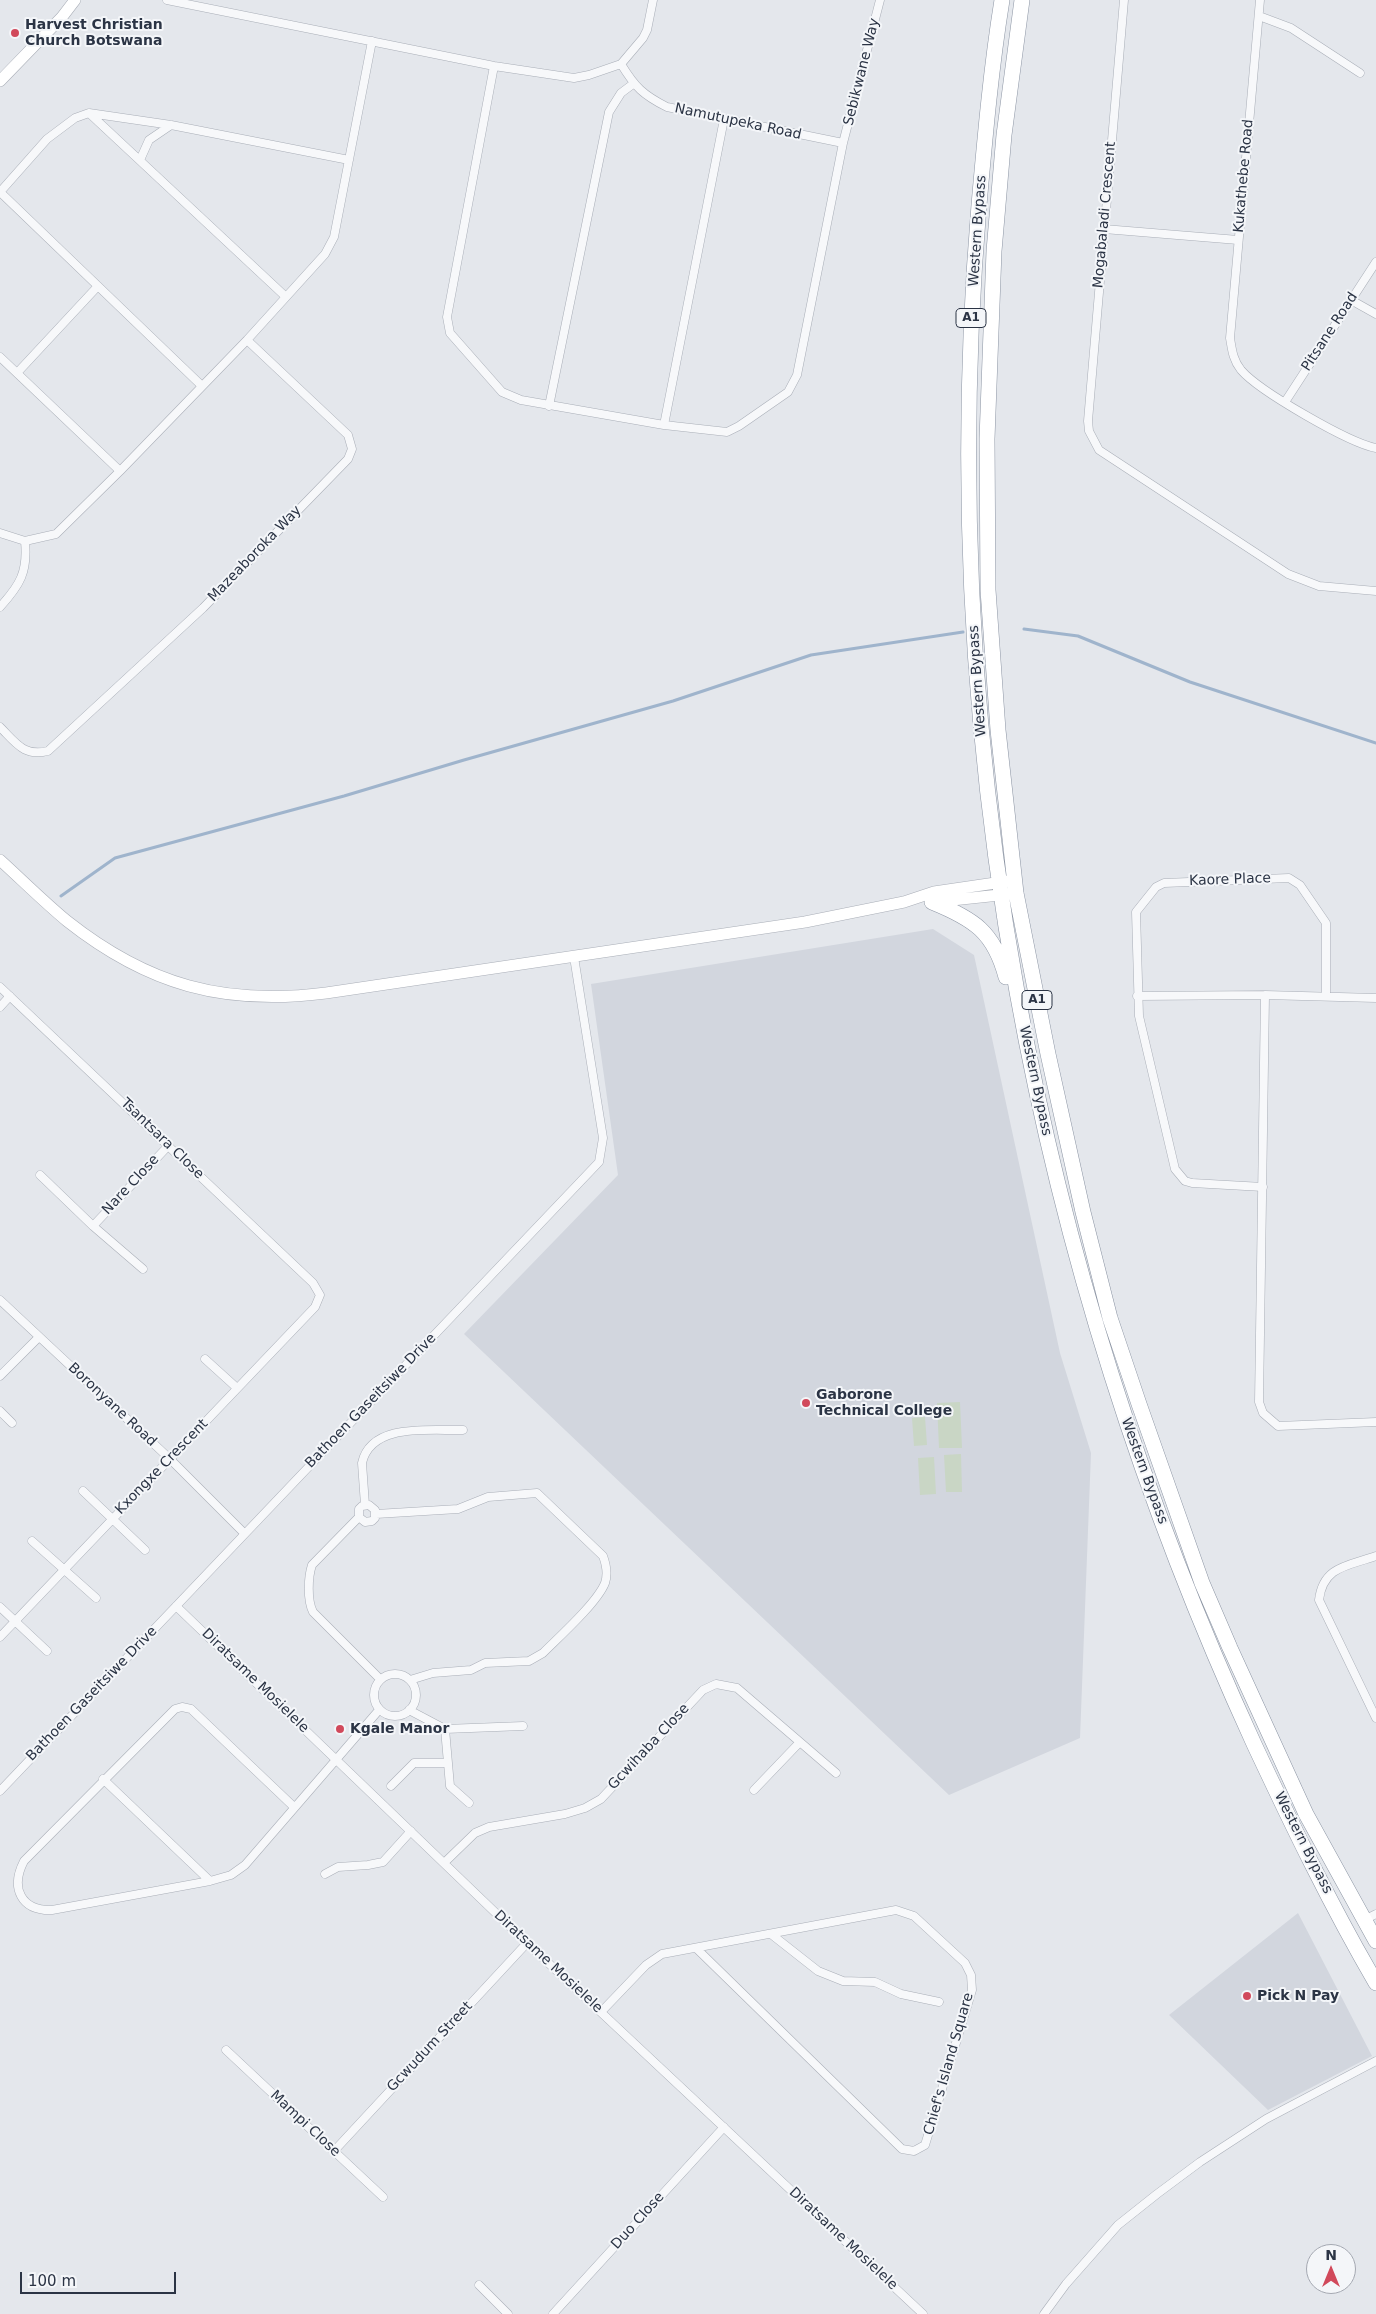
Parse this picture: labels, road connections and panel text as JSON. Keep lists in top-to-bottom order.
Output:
{
  "streets": {
    "highway": ["Western Bypass", "A1"],
    "street": [
      "Sebikwane Way",
      "Namutupeka Road",
      "Kukathebe Road",
      "Mogabaladi Crescent",
      "Pitsane Road",
      "Mazeaboroka Way",
      "Kaore Place",
      "Tsantsara Close",
      "Nare Close",
      "Bathoen Gaseitsiwe Drive",
      "Boronyane Road",
      "Kxongxe Crescent",
      "Diratsame Mosielele",
      "Gcwihaba Close",
      "Gcwudum Street",
      "Chief's Island Square",
      "Mampi Close",
      "Duo Close"
    ]
  },
  "crossings": [
    ["Sebikwane Way", "Namutupeka Road"],
    ["Kukathebe Road", "Pitsane Road"],
    ["Tsantsara Close", "Nare Close"],
    ["Tsantsara Close", "Kxongxe Crescent"],
    ["Bathoen Gaseitsiwe Drive", "Boronyane Road"],
    ["Bathoen Gaseitsiwe Drive", "Diratsame Mosielele"],
    ["Boronyane Road", "Kxongxe Crescent"],
    ["Diratsame Mosielele", "Gcwihaba Close"],
    ["Diratsame Mosielele", "Gcwudum Street"],
    ["Diratsame Mosielele", "Chief's Island Square"],
    ["Diratsame Mosielele", "Duo Close"],
    ["Gcwudum Street", "Mampi Close"]
  ],
  "places": [
    "Harvest Christian Church Botswana",
    "Gaborone Technical College",
    "Kgale Manor",
    "Pick N Pay"
  ],
  "scale_bar": "100 m",
  "north": "top"
}
